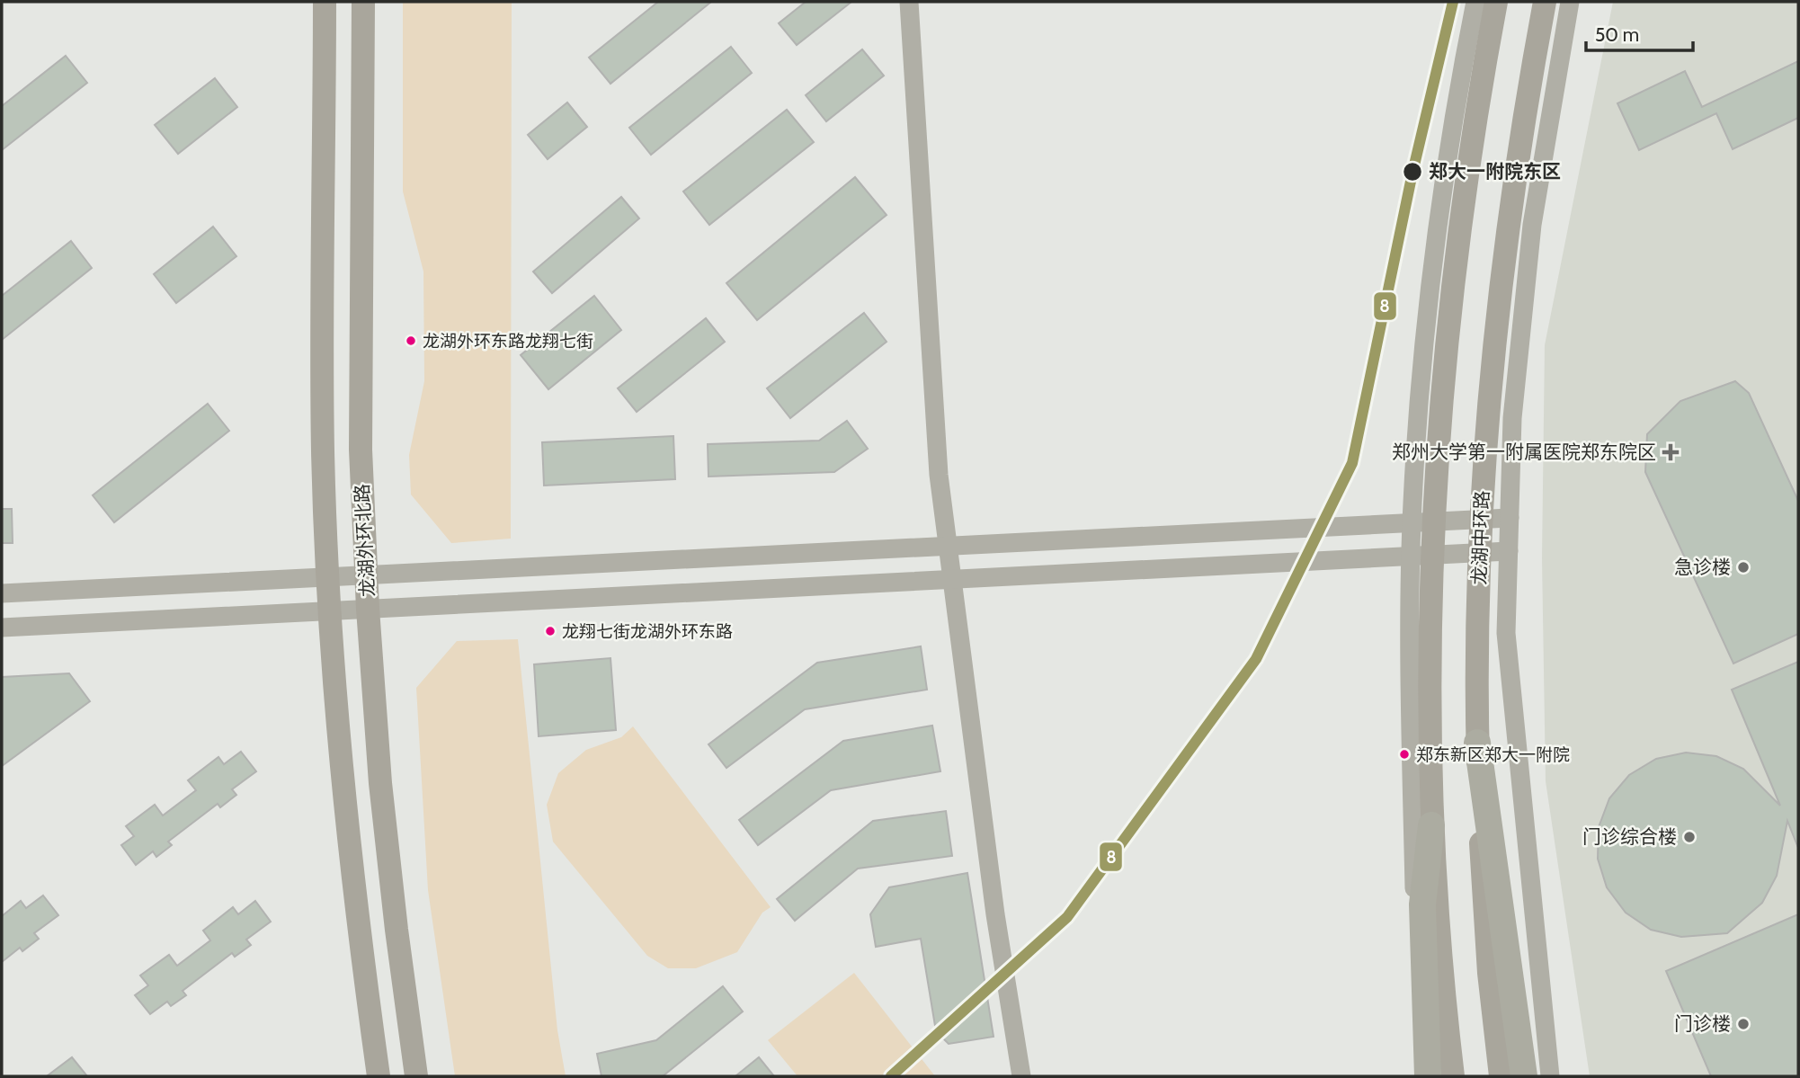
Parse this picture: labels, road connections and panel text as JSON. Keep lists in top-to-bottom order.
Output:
{
  "streets": {
    "main road": ["龙湖中环路", "龙湖外环北路"]
  },
  "places": {
    "other": [
      "郑大一附院东区",
      "龙湖外环东路龙翔七街",
      "急诊楼",
      "龙翔七街龙湖外环东路",
      "郑东新区郑大一附院",
      "门诊综合楼",
      "门诊楼"
    ],
    "health": ["郑州大学第一附属医院郑东院区"]
  },
  "lines": ["transit line 8"],
  "scale_bar": "50 m"
}
